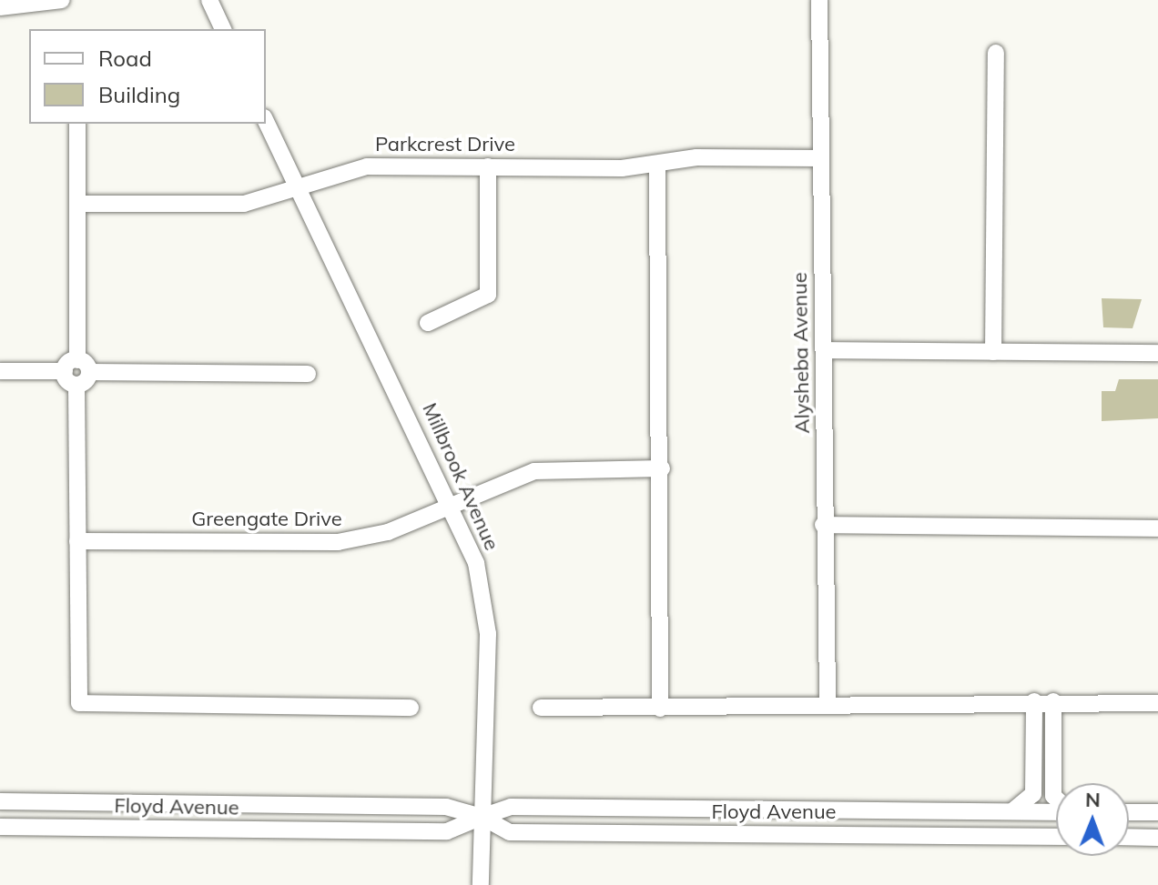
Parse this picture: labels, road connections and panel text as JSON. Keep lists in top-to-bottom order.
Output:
{
  "streets": {
    "street": [
      "Parkcrest Drive",
      "Alysheba Avenue",
      "Millbrook Avenue",
      "Greengate Drive",
      "Floyd Avenue"
    ]
  },
  "crossings": [
    ["Parkcrest Drive", "Alysheba Avenue"],
    ["Parkcrest Drive", "Millbrook Avenue"],
    ["Millbrook Avenue", "Greengate Drive"],
    ["Millbrook Avenue", "Floyd Avenue"]
  ],
  "legend": ["Road", "Building"],
  "north": "top"
}
